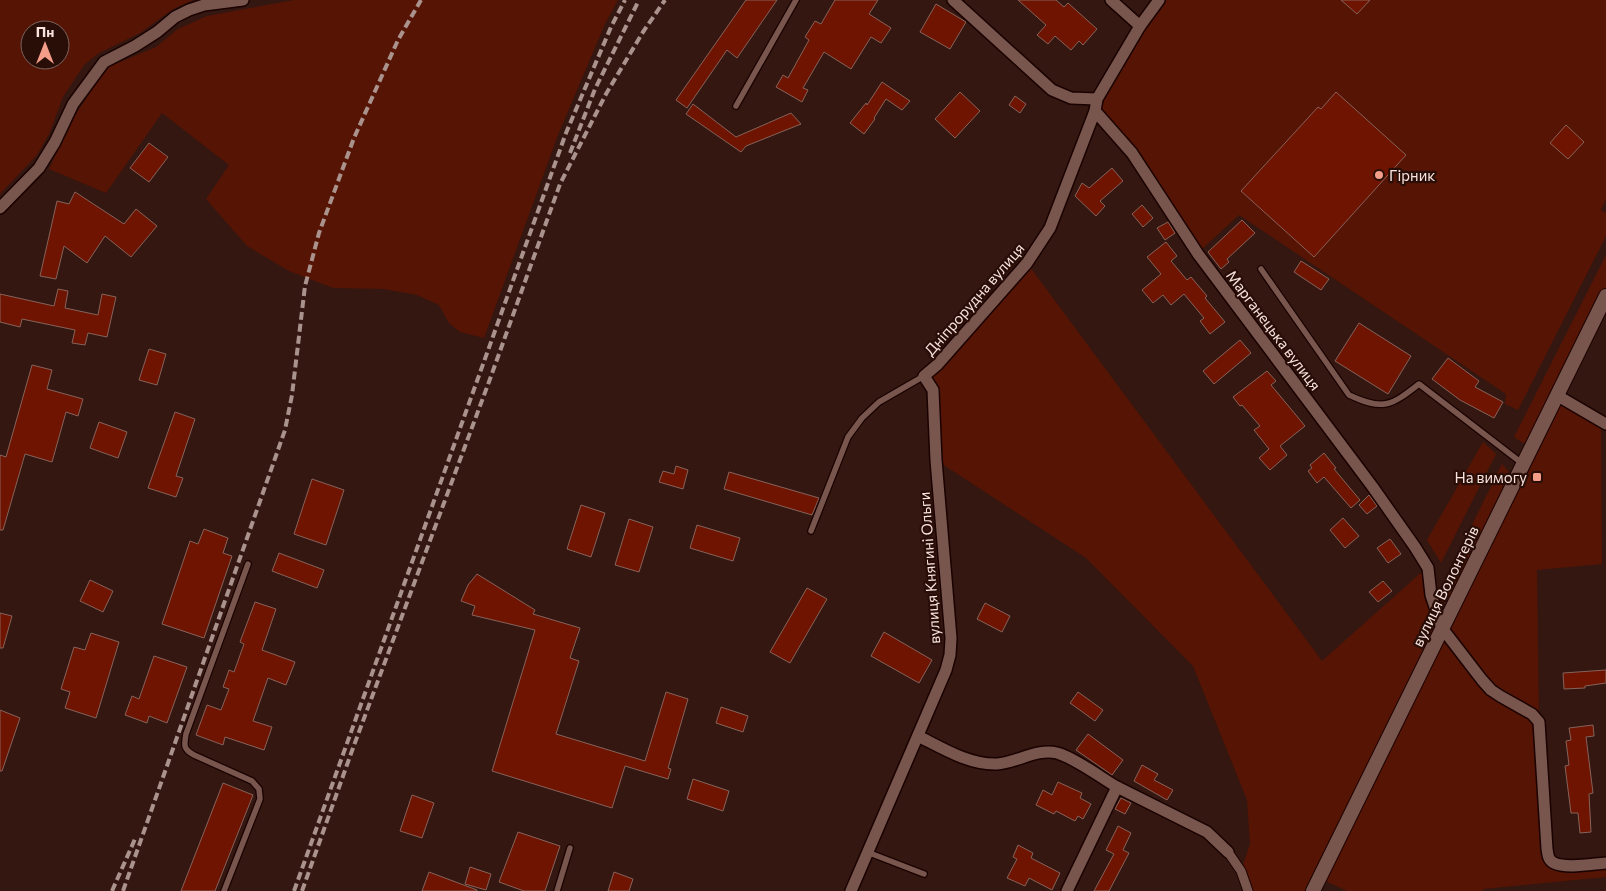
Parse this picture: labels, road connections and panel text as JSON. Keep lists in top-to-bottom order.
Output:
{
  "streets": {
    "street": [
      "Дніпрорудна вулиця",
      "Марганецька вулиця",
      "вулиця Княгині Ольги",
      "вулиця Волонтерів"
    ]
  },
  "crossings": [
    ["Дніпрорудна вулиця", "Марганецька вулиця"],
    ["Дніпрорудна вулиця", "вулиця Княгині Ольги"],
    ["Марганецька вулиця", "вулиця Волонтерів"]
  ],
  "places": {
    "other": ["Гірник"],
    "transit": ["На вимогу"]
  },
  "north": "top"
}
